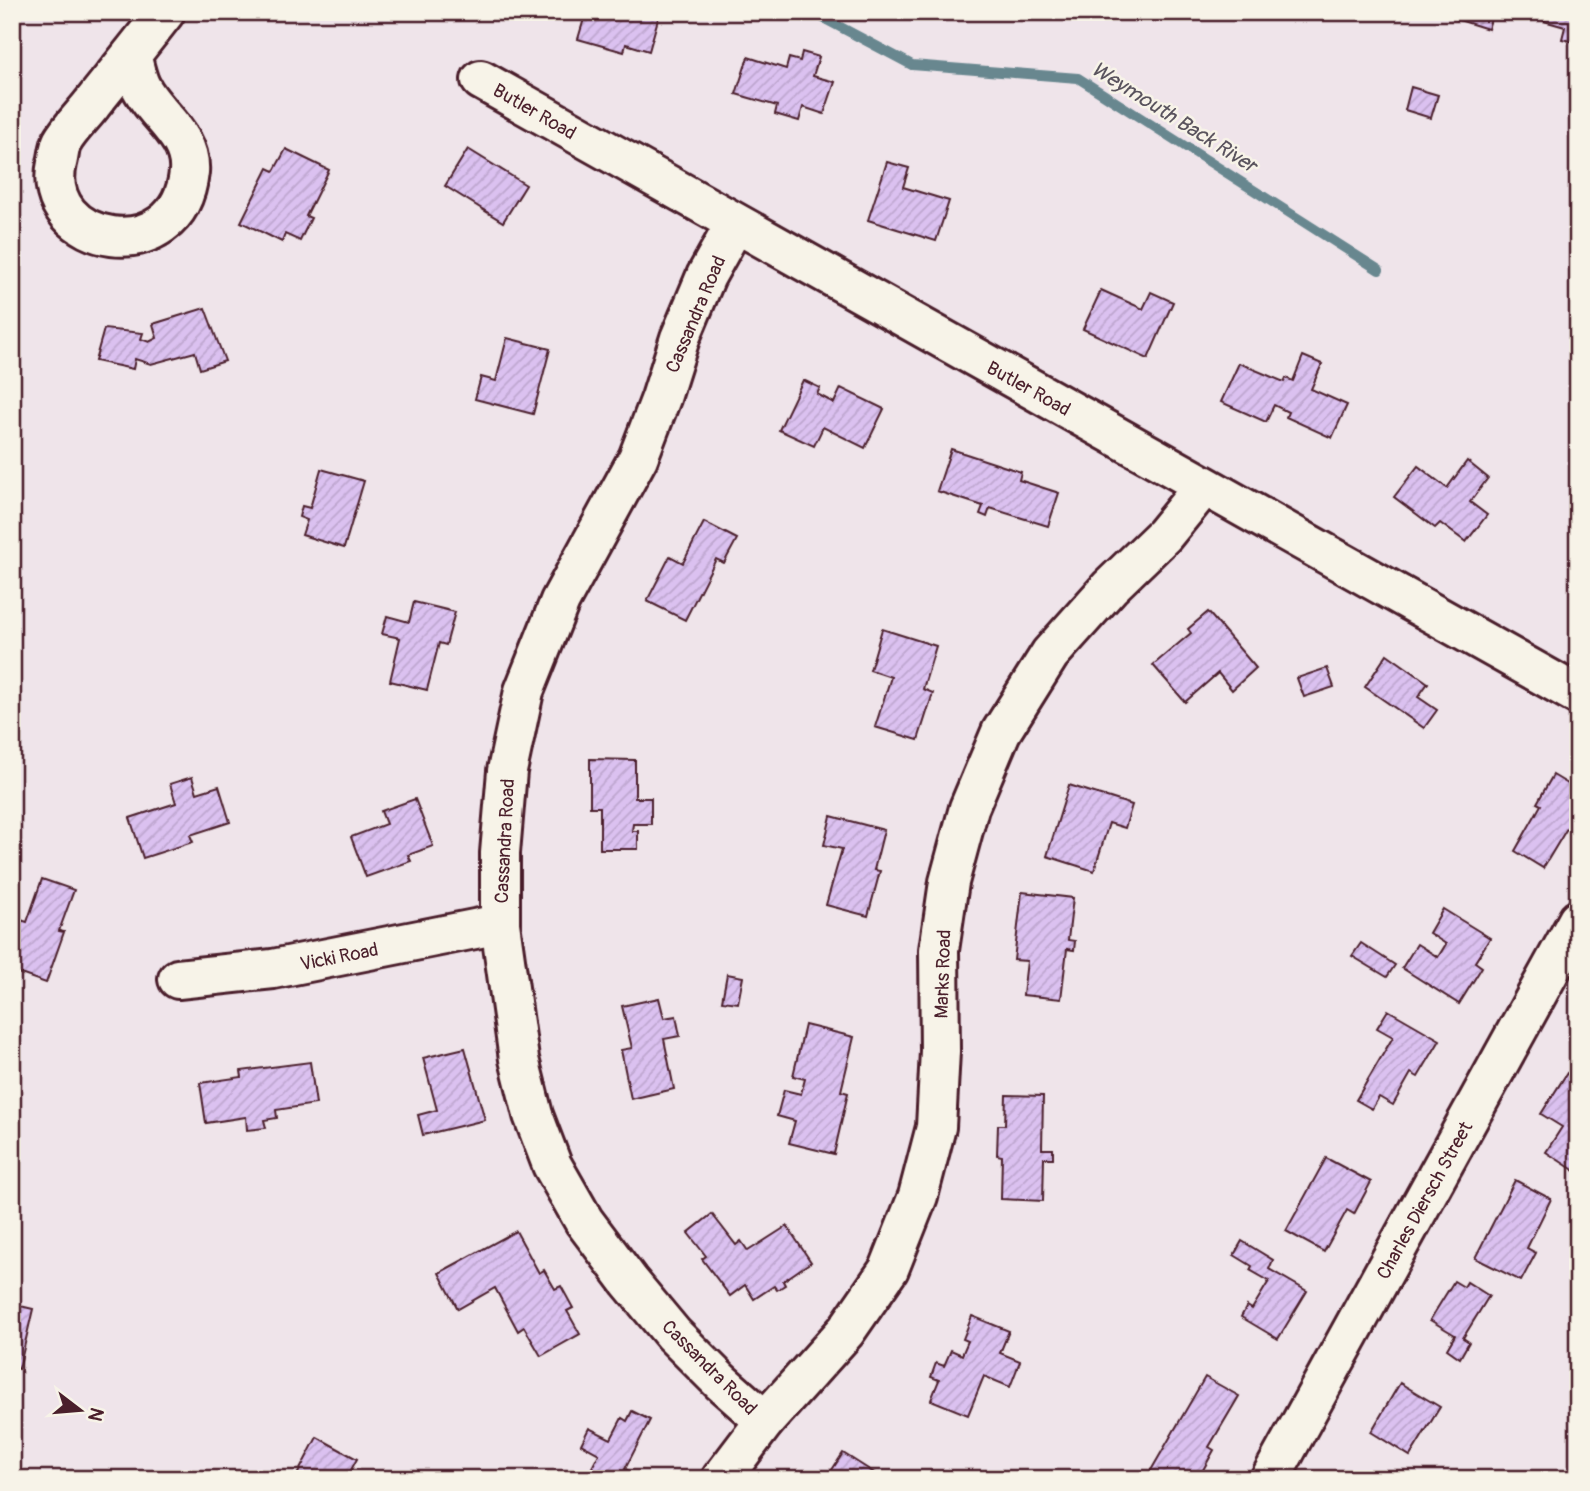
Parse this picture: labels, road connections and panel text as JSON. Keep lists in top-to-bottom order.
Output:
{
  "streets": {
    "street": [
      "Butler Road",
      "Cassandra Road",
      "Vicki Road",
      "Marks Road",
      "Charles Diersch Street"
    ]
  },
  "crossings": [
    ["Butler Road", "Cassandra Road"],
    ["Butler Road", "Marks Road"],
    ["Cassandra Road", "Vicki Road"],
    ["Cassandra Road", "Marks Road"]
  ],
  "water": ["Weymouth Back River"],
  "north": "right"
}
